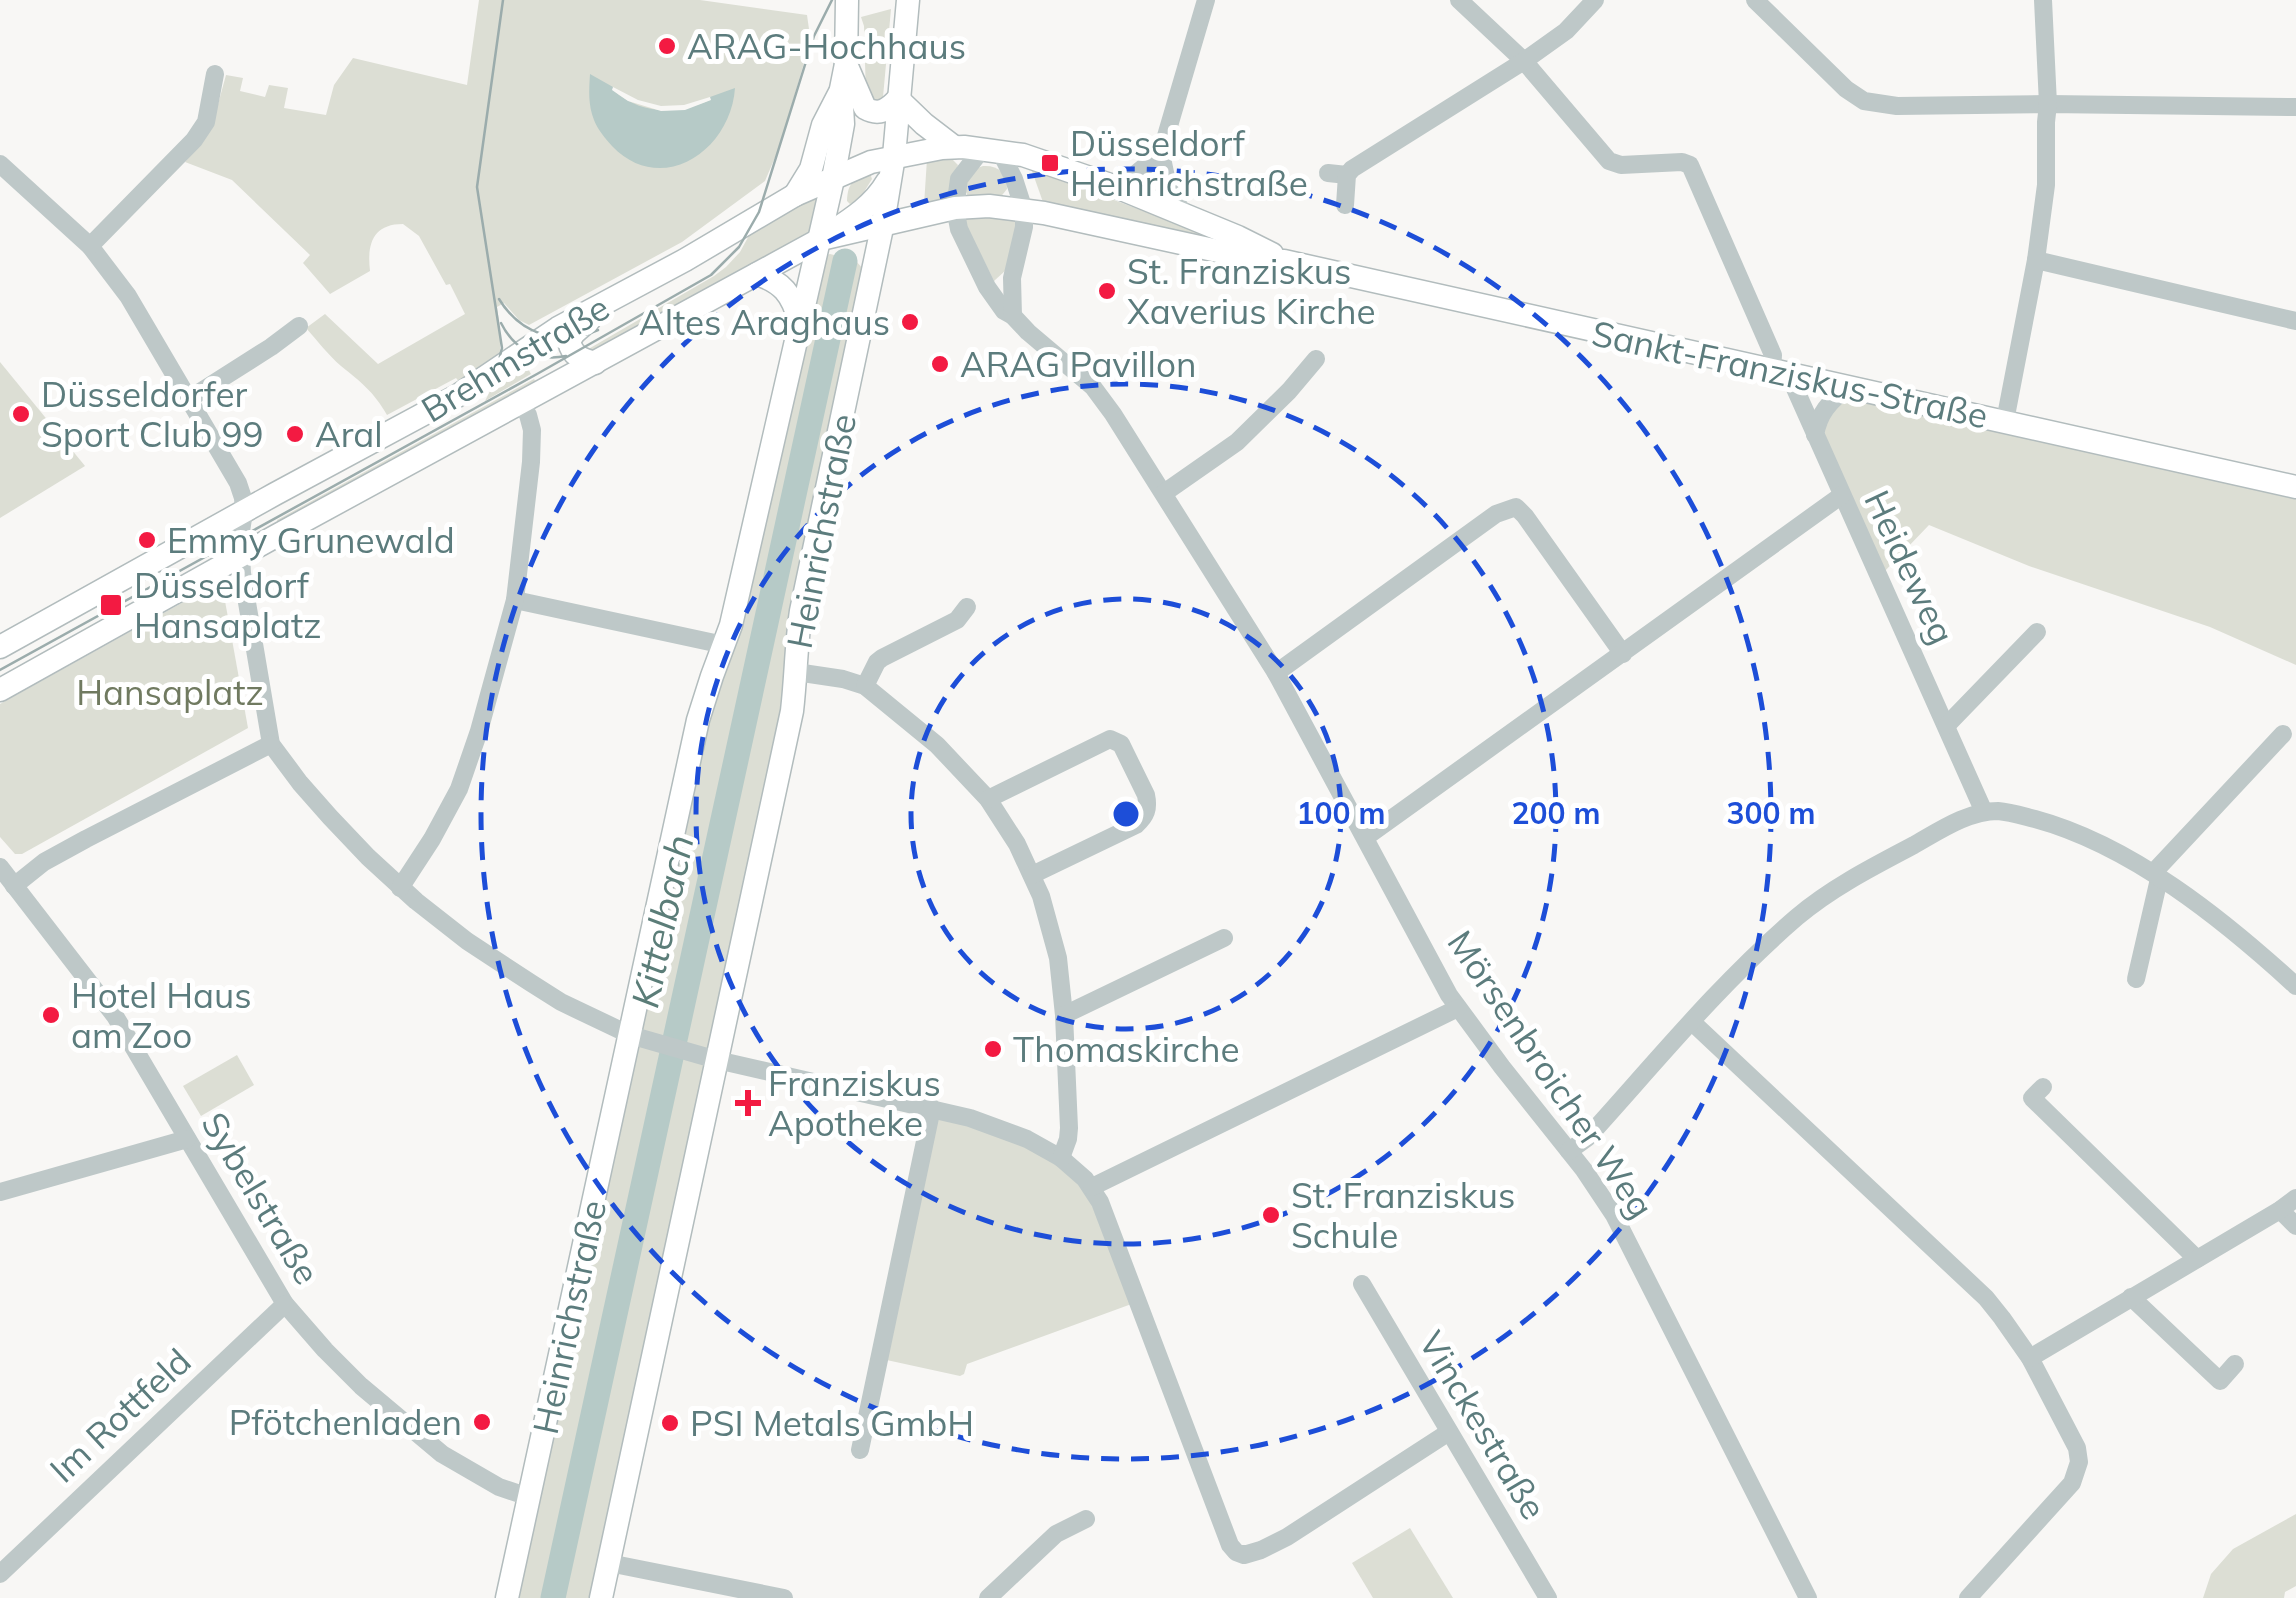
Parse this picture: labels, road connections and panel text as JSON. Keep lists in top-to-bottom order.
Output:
{
  "streets": {
    "main road": ["Brehmstraße", "Sankt-Franziskus-Straße", "Heinrichstraße"],
    "street": [
      "Heideweg",
      "Mörsenbroicher Weg",
      "Sybelstraße",
      "Im Rottfeld",
      "Vinckestraße"
    ]
  },
  "crossings": [
    ["Brehmstraße", "Sankt-Franziskus-Straße"],
    ["Brehmstraße", "Heinrichstraße"],
    ["Sankt-Franziskus-Straße", "Heinrichstraße"],
    ["Sankt-Franziskus-Straße", "Heideweg"],
    ["Sankt-Franziskus-Straße", "Mörsenbroicher Weg"],
    ["Heinrichstraße", "Sybelstraße"],
    ["Sybelstraße", "Im Rottfeld"]
  ],
  "water": ["Kittelbach"],
  "parks": ["Hansaplatz"],
  "places": {
    "other": [
      "ARAG-Hochhaus",
      "St. Franziskus Xaverius Kirche",
      "Altes Araghaus",
      "ARAG Pavillon",
      "Düsseldorfer Sport Club 99",
      "Aral",
      "Emmy Grunewald",
      "Hotel Haus am Zoo",
      "Thomaskirche",
      "St. Franziskus Schule",
      "Pfötchenladen",
      "PSI Metals GmbH"
    ],
    "transit": ["Düsseldorf Heinrichstraße", "Düsseldorf Hansaplatz"],
    "health": ["Franziskus Apotheke"]
  },
  "rings": ["100 m", "200 m", "300 m"]
}
